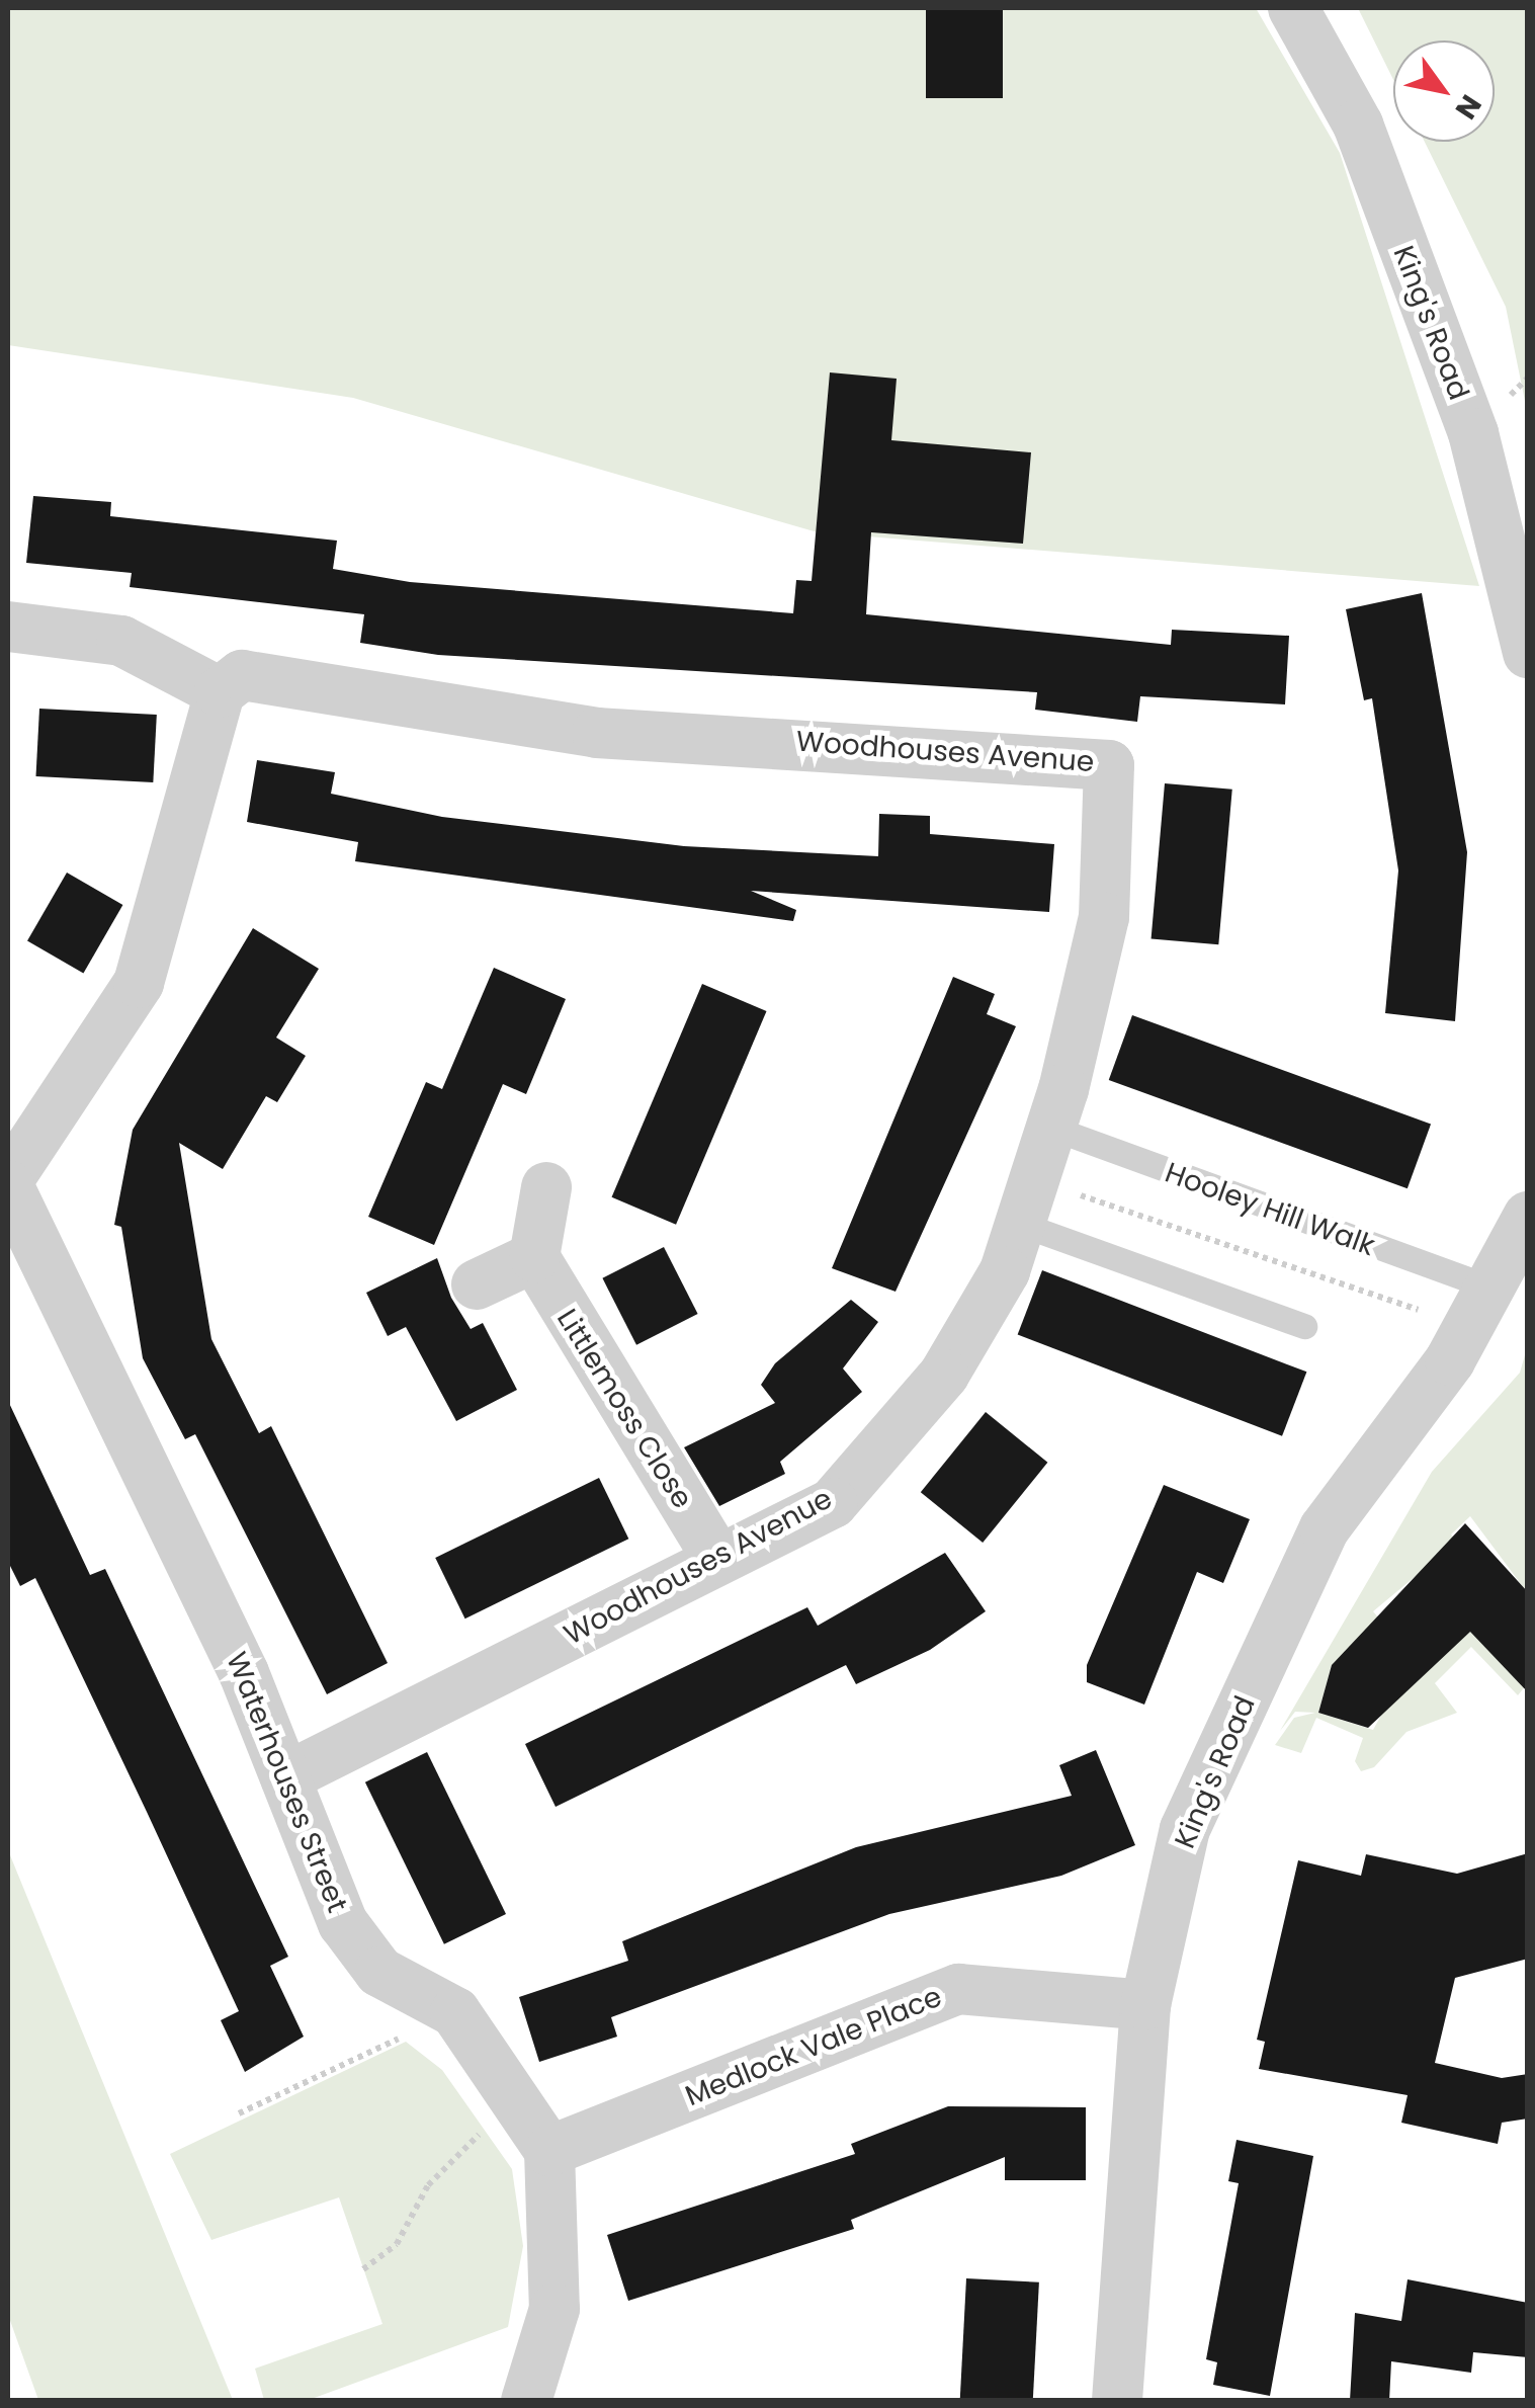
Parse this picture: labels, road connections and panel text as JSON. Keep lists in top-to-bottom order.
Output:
{
  "streets": {
    "street": [
      "King's Road",
      "Woodhouses Avenue",
      "Littlemoss Close",
      "Waterhouses Street",
      "Medlock Vale Place"
    ],
    "lane": ["Hooley Hill Walk"]
  },
  "crossings": [
    ["King's Road", "Hooley Hill Walk"],
    ["King's Road", "Medlock Vale Place"],
    ["Woodhouses Avenue", "Hooley Hill Walk"],
    ["Woodhouses Avenue", "Littlemoss Close"],
    ["Woodhouses Avenue", "Waterhouses Street"],
    ["Waterhouses Street", "Medlock Vale Place"]
  ],
  "north": "bottom right"
}
